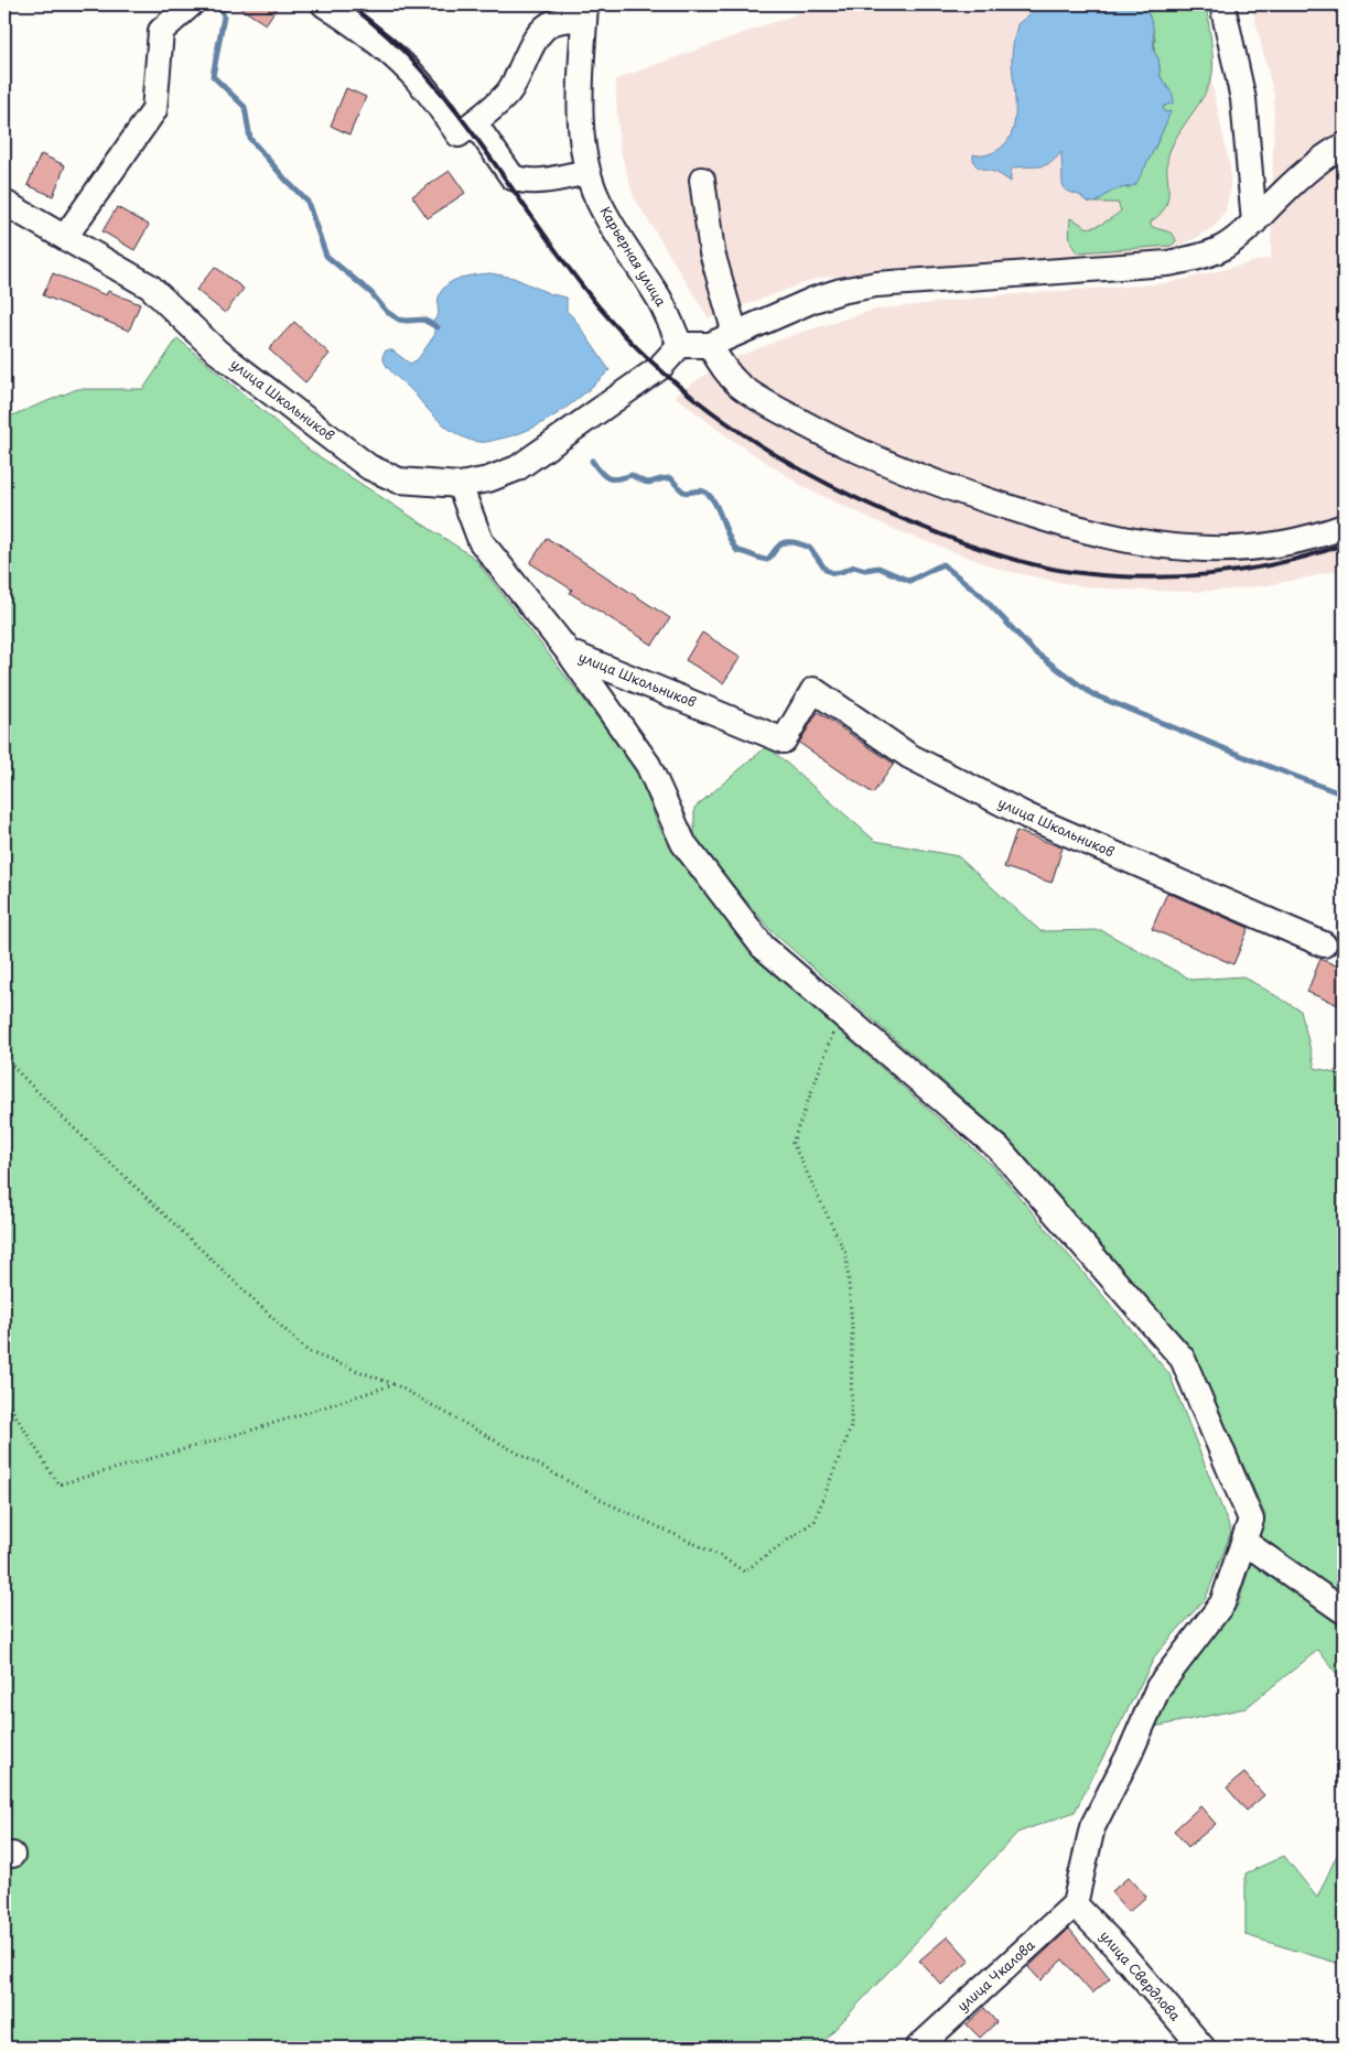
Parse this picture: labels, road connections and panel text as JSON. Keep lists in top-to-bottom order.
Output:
{
  "streets": {
    "street": [
      "Карьерная улица",
      "улица Школьников",
      "улица Чкалова",
      "улица Свердлова"
    ]
  },
  "crossings": [
    ["улица Чкалова", "улица Свердлова"]
  ]
}
